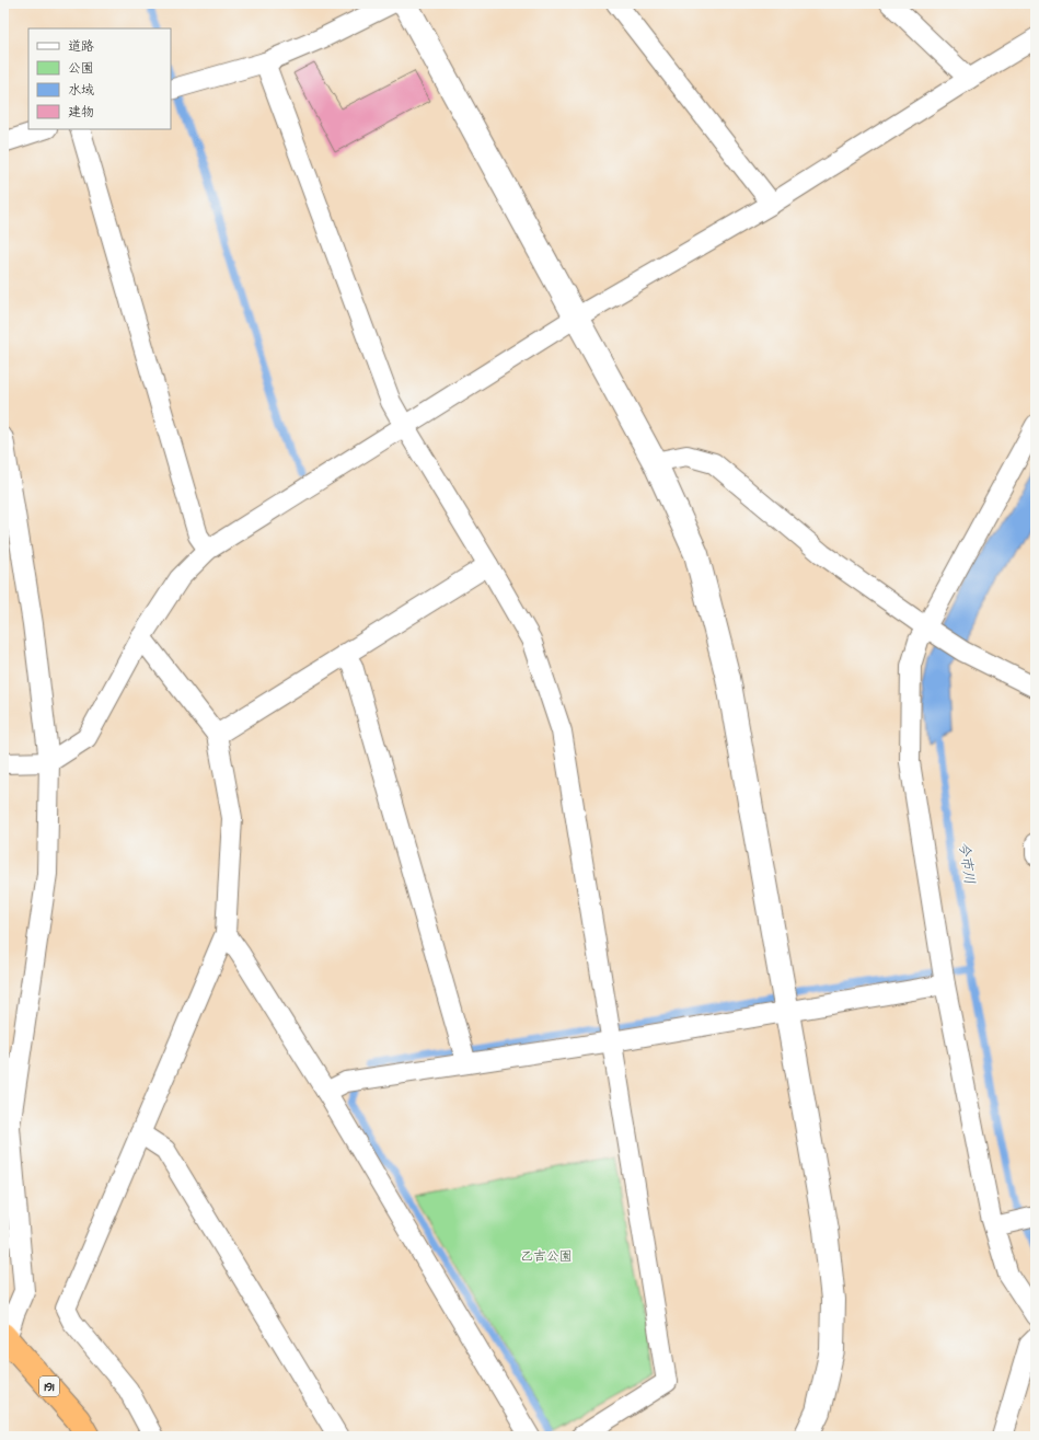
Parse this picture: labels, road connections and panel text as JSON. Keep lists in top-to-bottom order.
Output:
{
  "streets": {
    "highway": ["191"]
  },
  "water": ["今市川"],
  "parks": ["乙吉公園"],
  "legend": [
    "道路",
    "公園",
    "水域",
    "建物"
  ]
}
